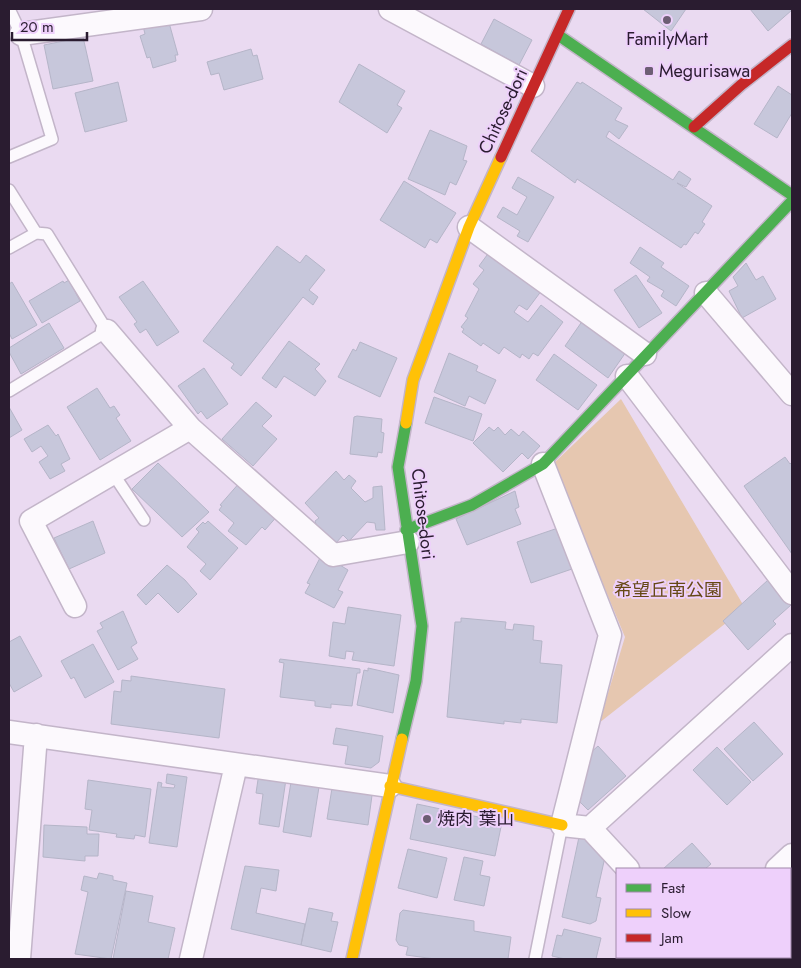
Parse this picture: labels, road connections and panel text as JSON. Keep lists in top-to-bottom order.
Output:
{
  "streets": {
    "street": ["Chitose-dori"]
  },
  "parks": ["希望丘南公園"],
  "places": {
    "other": ["FamilyMart", "焼肉 葉山"],
    "transit": ["Megurisawa"]
  },
  "legend": ["Fast", "Slow", "Jam"],
  "scale_bar": "20 m"
}
